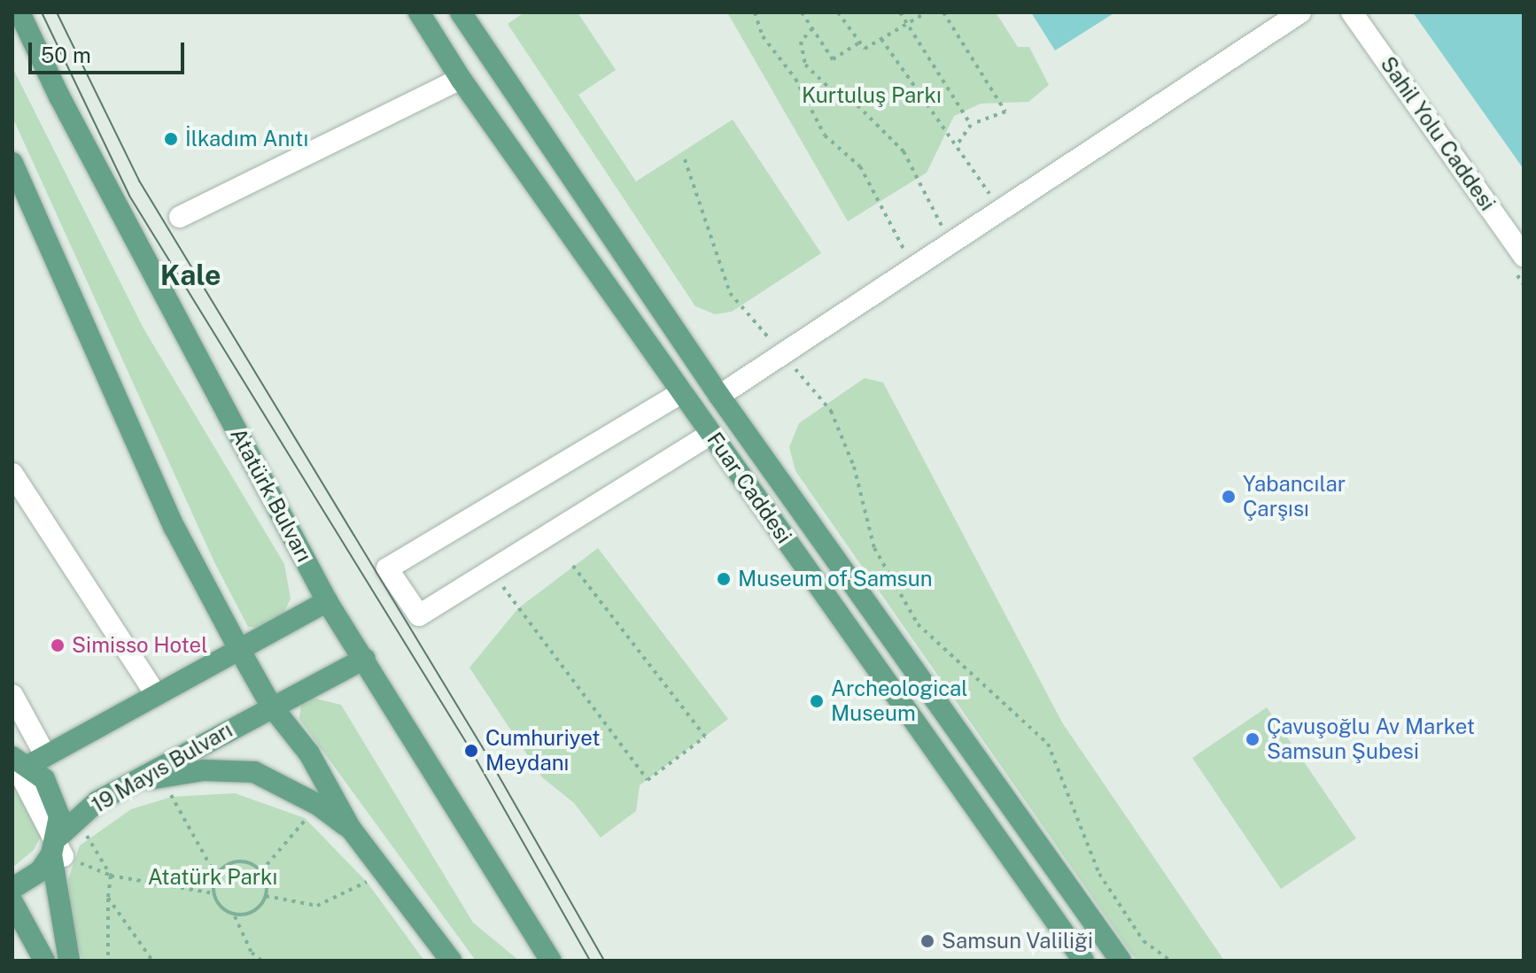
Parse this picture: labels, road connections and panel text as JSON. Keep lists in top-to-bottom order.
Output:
{
  "streets": {
    "main road": ["Fuar Caddesi", "Atatürk Bulvarı", "19 Mayıs Bulvarı"],
    "street": ["Sahil Yolu Caddesi"]
  },
  "crossings": [
    ["Atatürk Bulvarı", "19 Mayıs Bulvarı"]
  ],
  "districts": ["Kale"],
  "parks": ["Kurtuluş Parkı", "Atatürk Parkı"],
  "places": [
    "İlkadım Anıtı",
    "Yabancılar Çarşısı",
    "Museum of Samsun",
    "Simisso Hotel",
    "Archeological Museum",
    "Çavuşoğlu Av Market Samsun Şubesi",
    "Cumhuriyet Meydanı",
    "Samsun Valiliği"
  ],
  "scale_bar": "50 m"
}
